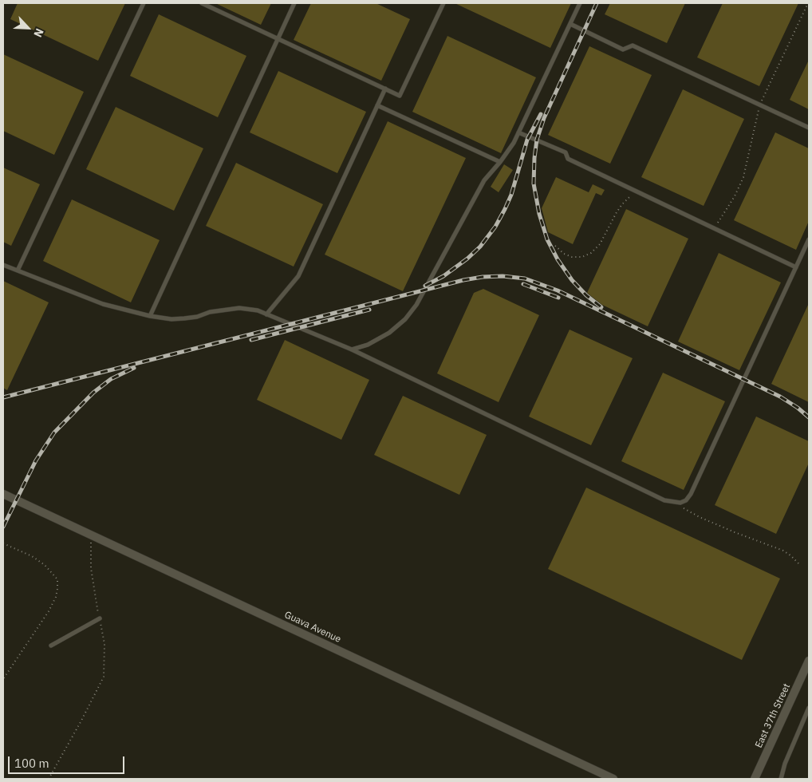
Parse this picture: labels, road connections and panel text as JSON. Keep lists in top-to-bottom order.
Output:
{
  "streets": {
    "street": ["Guava Avenue", "East 37th Street"]
  },
  "scale_bar": "100 m",
  "north": "bottom right"
}
